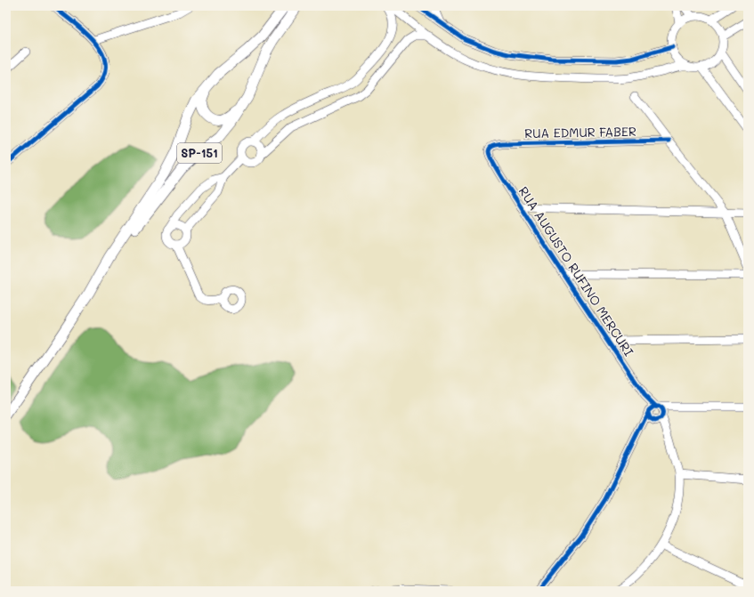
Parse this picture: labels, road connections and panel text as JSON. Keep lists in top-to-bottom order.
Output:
{
  "streets": {
    "main road": ["SP-151"],
    "street": ["RUA EDMUR FABER", "RUA AUGUSTO RUFINO MERCURI"]
  },
  "crossings": [
    ["RUA EDMUR FABER", "RUA AUGUSTO RUFINO MERCURI"]
  ]
}
